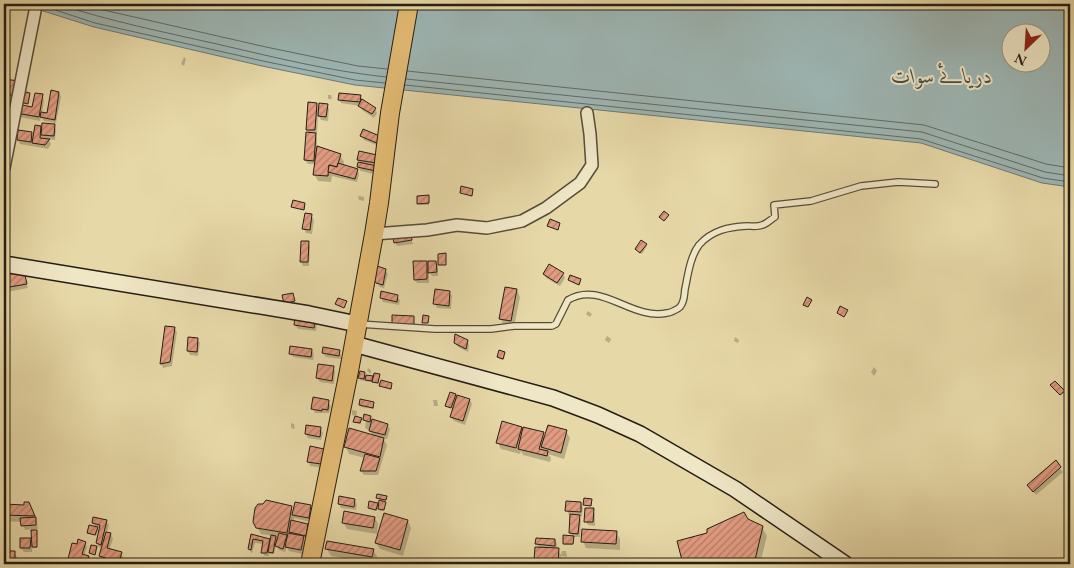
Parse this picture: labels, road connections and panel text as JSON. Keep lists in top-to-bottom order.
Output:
{
  "water": ["دریائے سوات"],
  "north": "bottom left"
}
